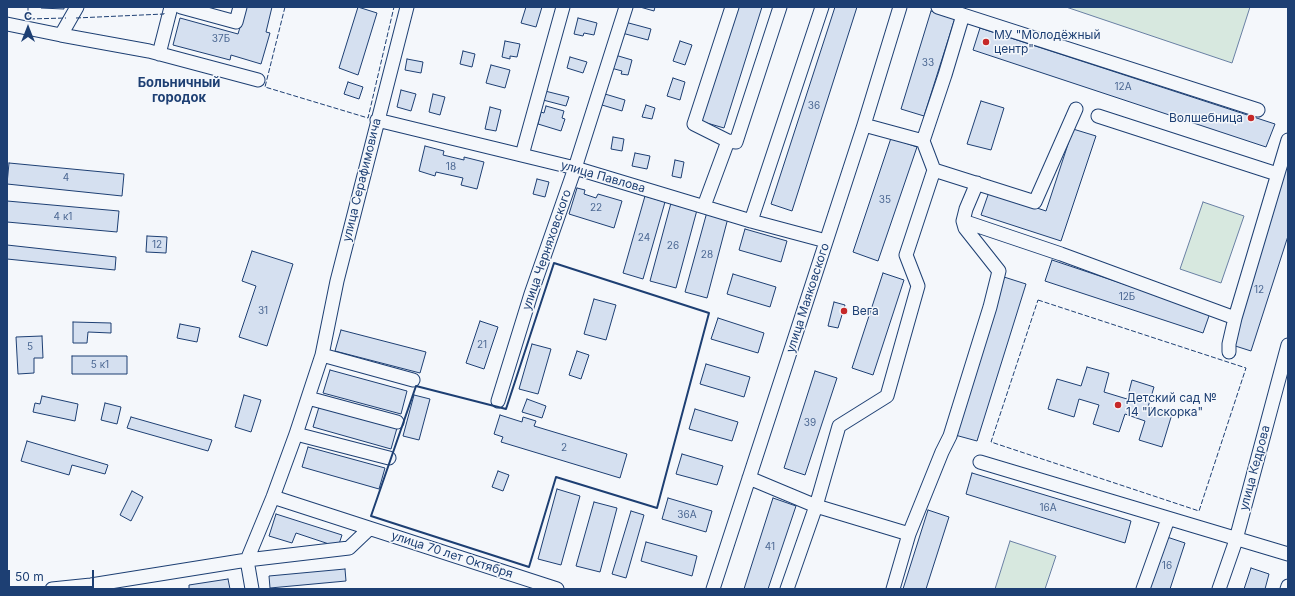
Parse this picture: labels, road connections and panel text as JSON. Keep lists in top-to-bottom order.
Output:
{
  "streets": {
    "street": [
      "улица Павлова",
      "улица Серафимовича",
      "улица Черняховского",
      "улица Маяковского",
      "улица Кедрова",
      "улица 70 лет Октября"
    ]
  },
  "crossings": [
    ["улица Павлова", "улица Серафимовича"],
    ["улица Павлова", "улица Черняховского"],
    ["улица Павлова", "улица Маяковского"],
    ["улица Серафимовича", "улица 70 лет Октября"]
  ],
  "districts": ["Больничный городок"],
  "places": [
    "МУ \"Молодёжный центр\"",
    "Волшебница",
    "Вега",
    "Детский сад № 14 \"Искорка\""
  ],
  "house_numbers": [
    "37Б",
    "33",
    "12А",
    "36",
    "18",
    "4",
    "35",
    "22",
    "4 к1",
    "24",
    "12",
    "26",
    "28",
    "12",
    "12Б",
    "31",
    "21",
    "5",
    "5 к1",
    "39",
    "2",
    "16А",
    "36А",
    "41",
    "16"
  ],
  "scale_bar": "50 m",
  "north": "top"
}
